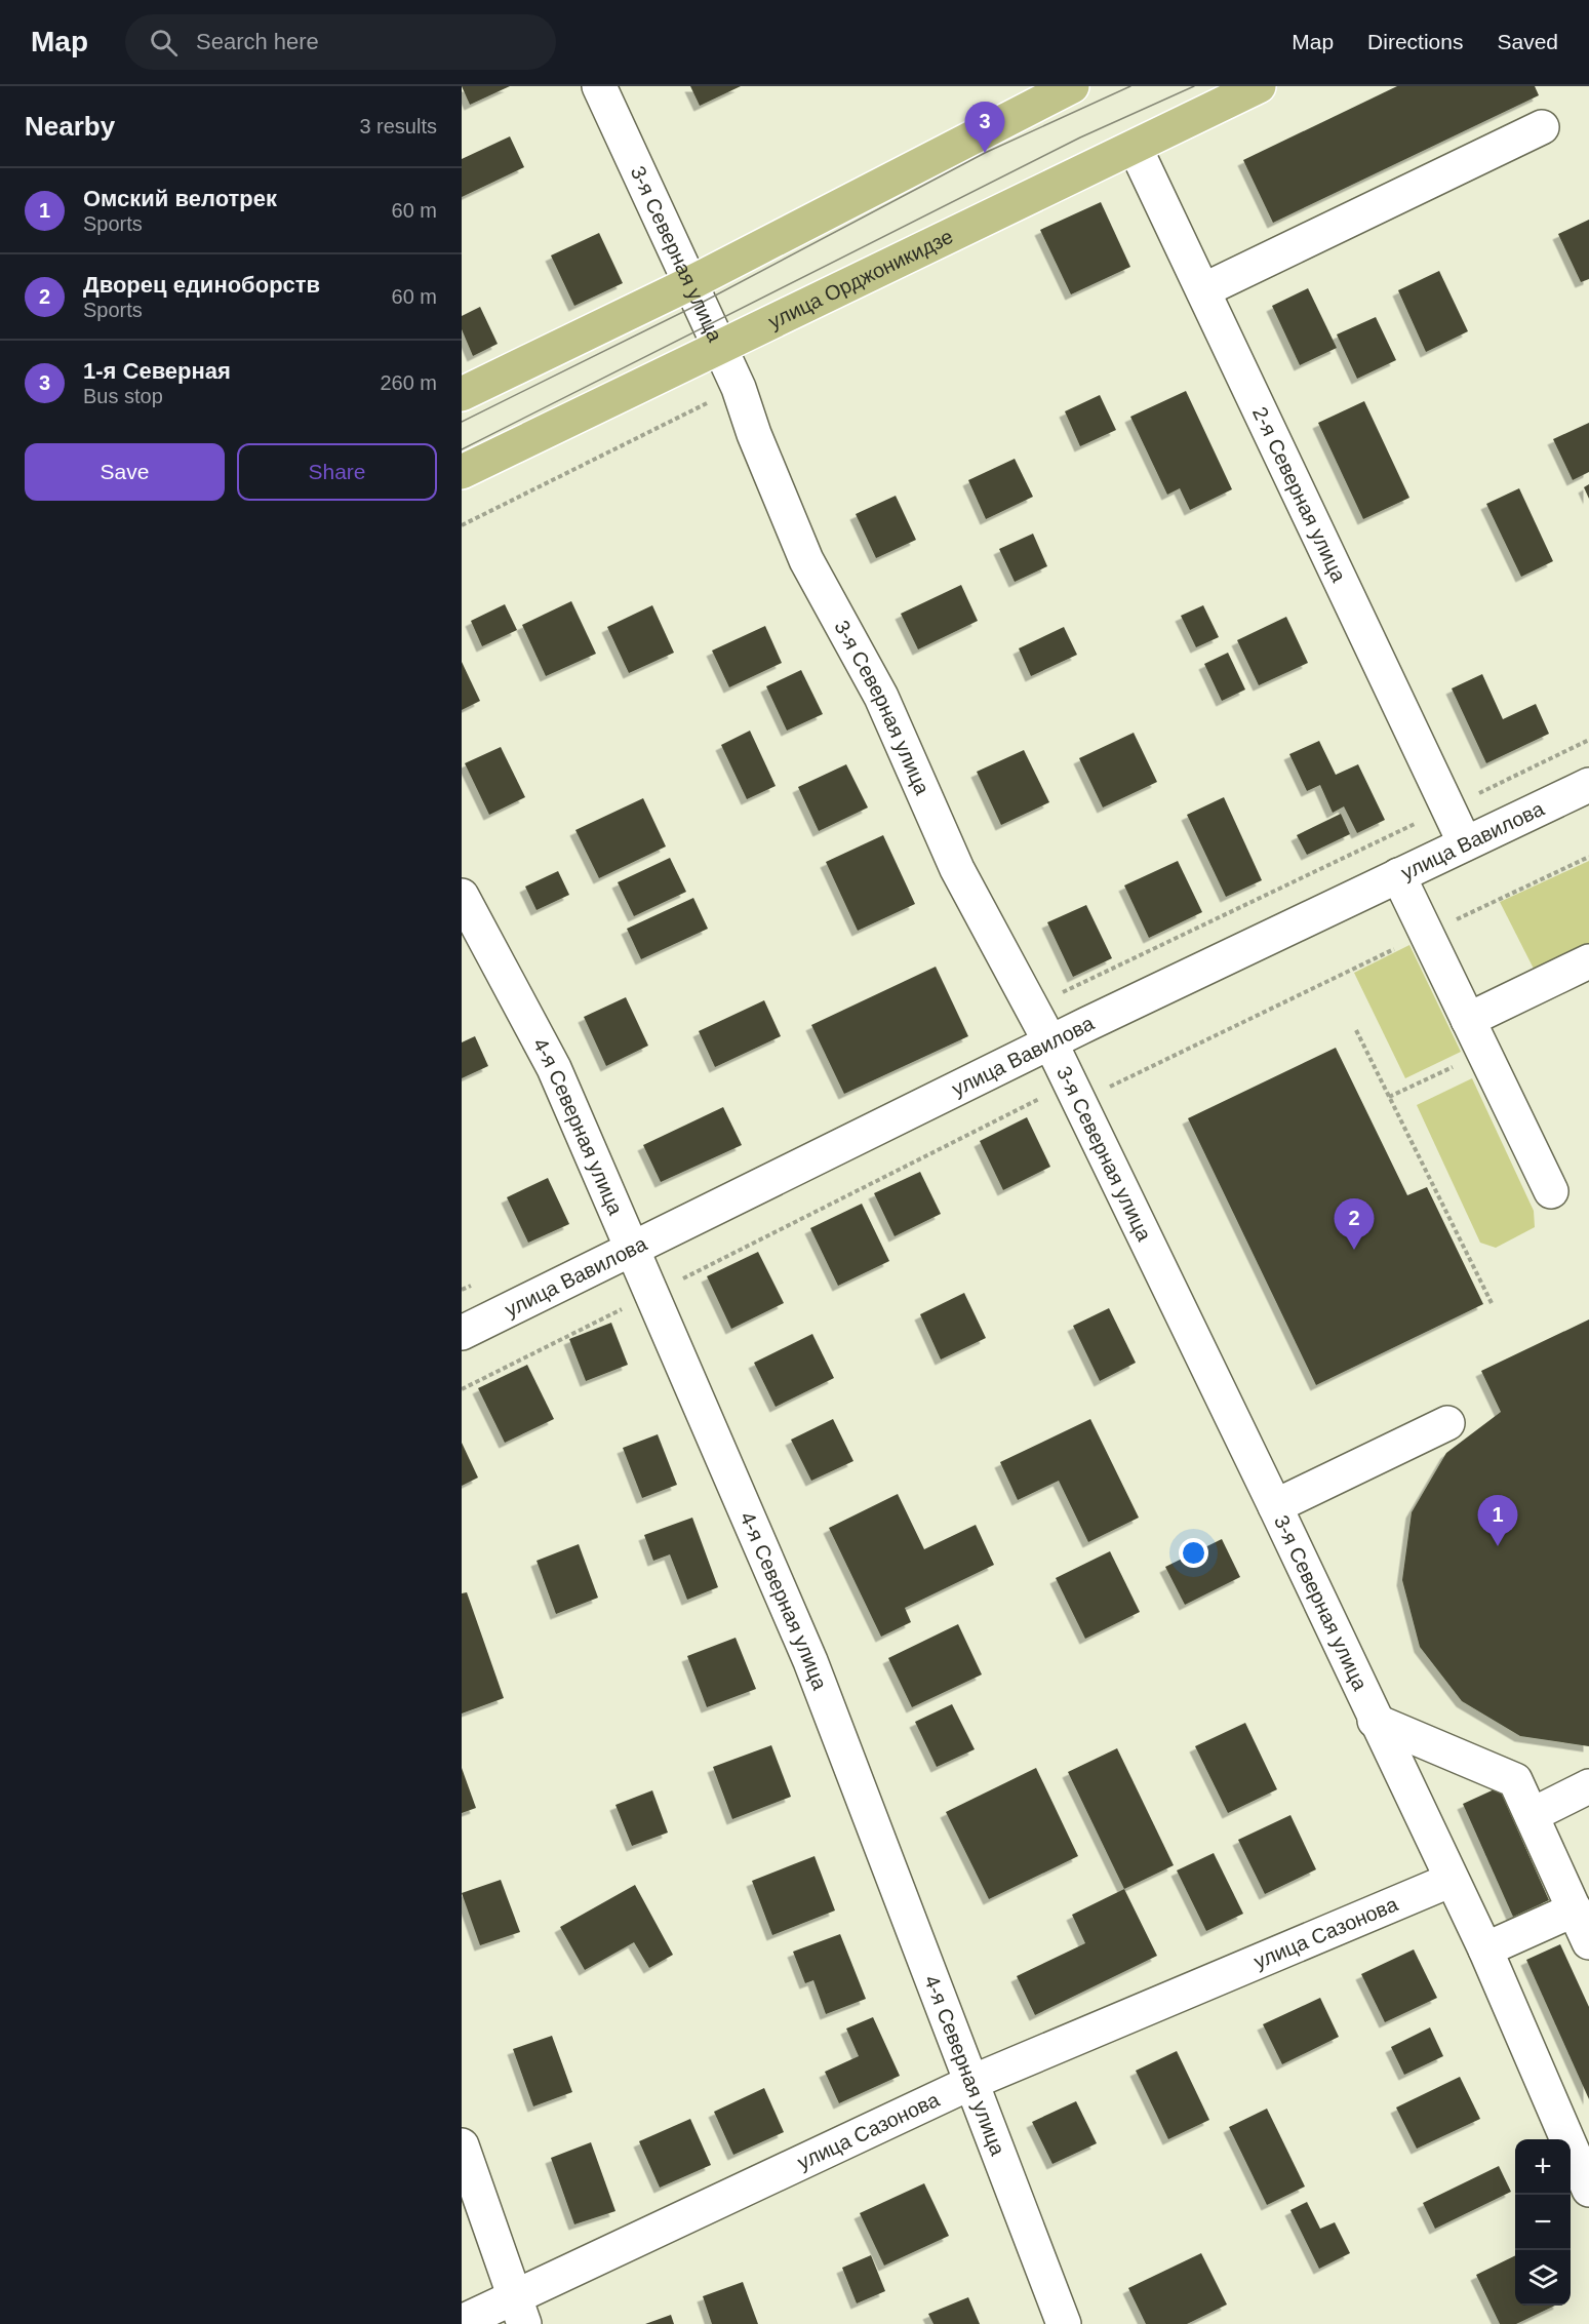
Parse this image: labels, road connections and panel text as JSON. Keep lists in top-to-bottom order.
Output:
{
  "streets": {
    "main road": ["улица Орджоникидзе"],
    "street": [
      "3-я Северная улица",
      "2-я Северная улица",
      "улица Вавилова",
      "4-я Северная улица",
      "улица Сазонова"
    ]
  },
  "crossings": [
    ["3-я Северная улица", "улица Орджоникидзе"],
    ["3-я Северная улица", "улица Вавилова"],
    ["3-я Северная улица", "улица Сазонова"],
    ["улица Орджоникидзе", "2-я Северная улица"],
    ["2-я Северная улица", "улица Вавилова"],
    ["улица Вавилова", "4-я Северная улица"],
    ["4-я Северная улица", "улица Сазонова"]
  ],
  "page": {
    "header": "Map",
    "search": "Search here",
    "nav": ["Map", "Directions", "Saved"],
    "heading": ["Nearby", "3 results"],
    "pins": ["3", "2", "1"],
    "list": [
      {
        "mark": "1",
        "name": "Омский велотрек",
        "note": "Sports",
        "value": "60 m"
      },
      {
        "mark": "2",
        "name": "Дворец единоборств",
        "note": "Sports",
        "value": "60 m"
      },
      {
        "mark": "3",
        "name": "1-я Северная",
        "note": "Bus stop",
        "value": "260 m"
      }
    ],
    "buttons": ["Save", "Share"],
    "map_buttons": ["+", "−"]
  }
}
